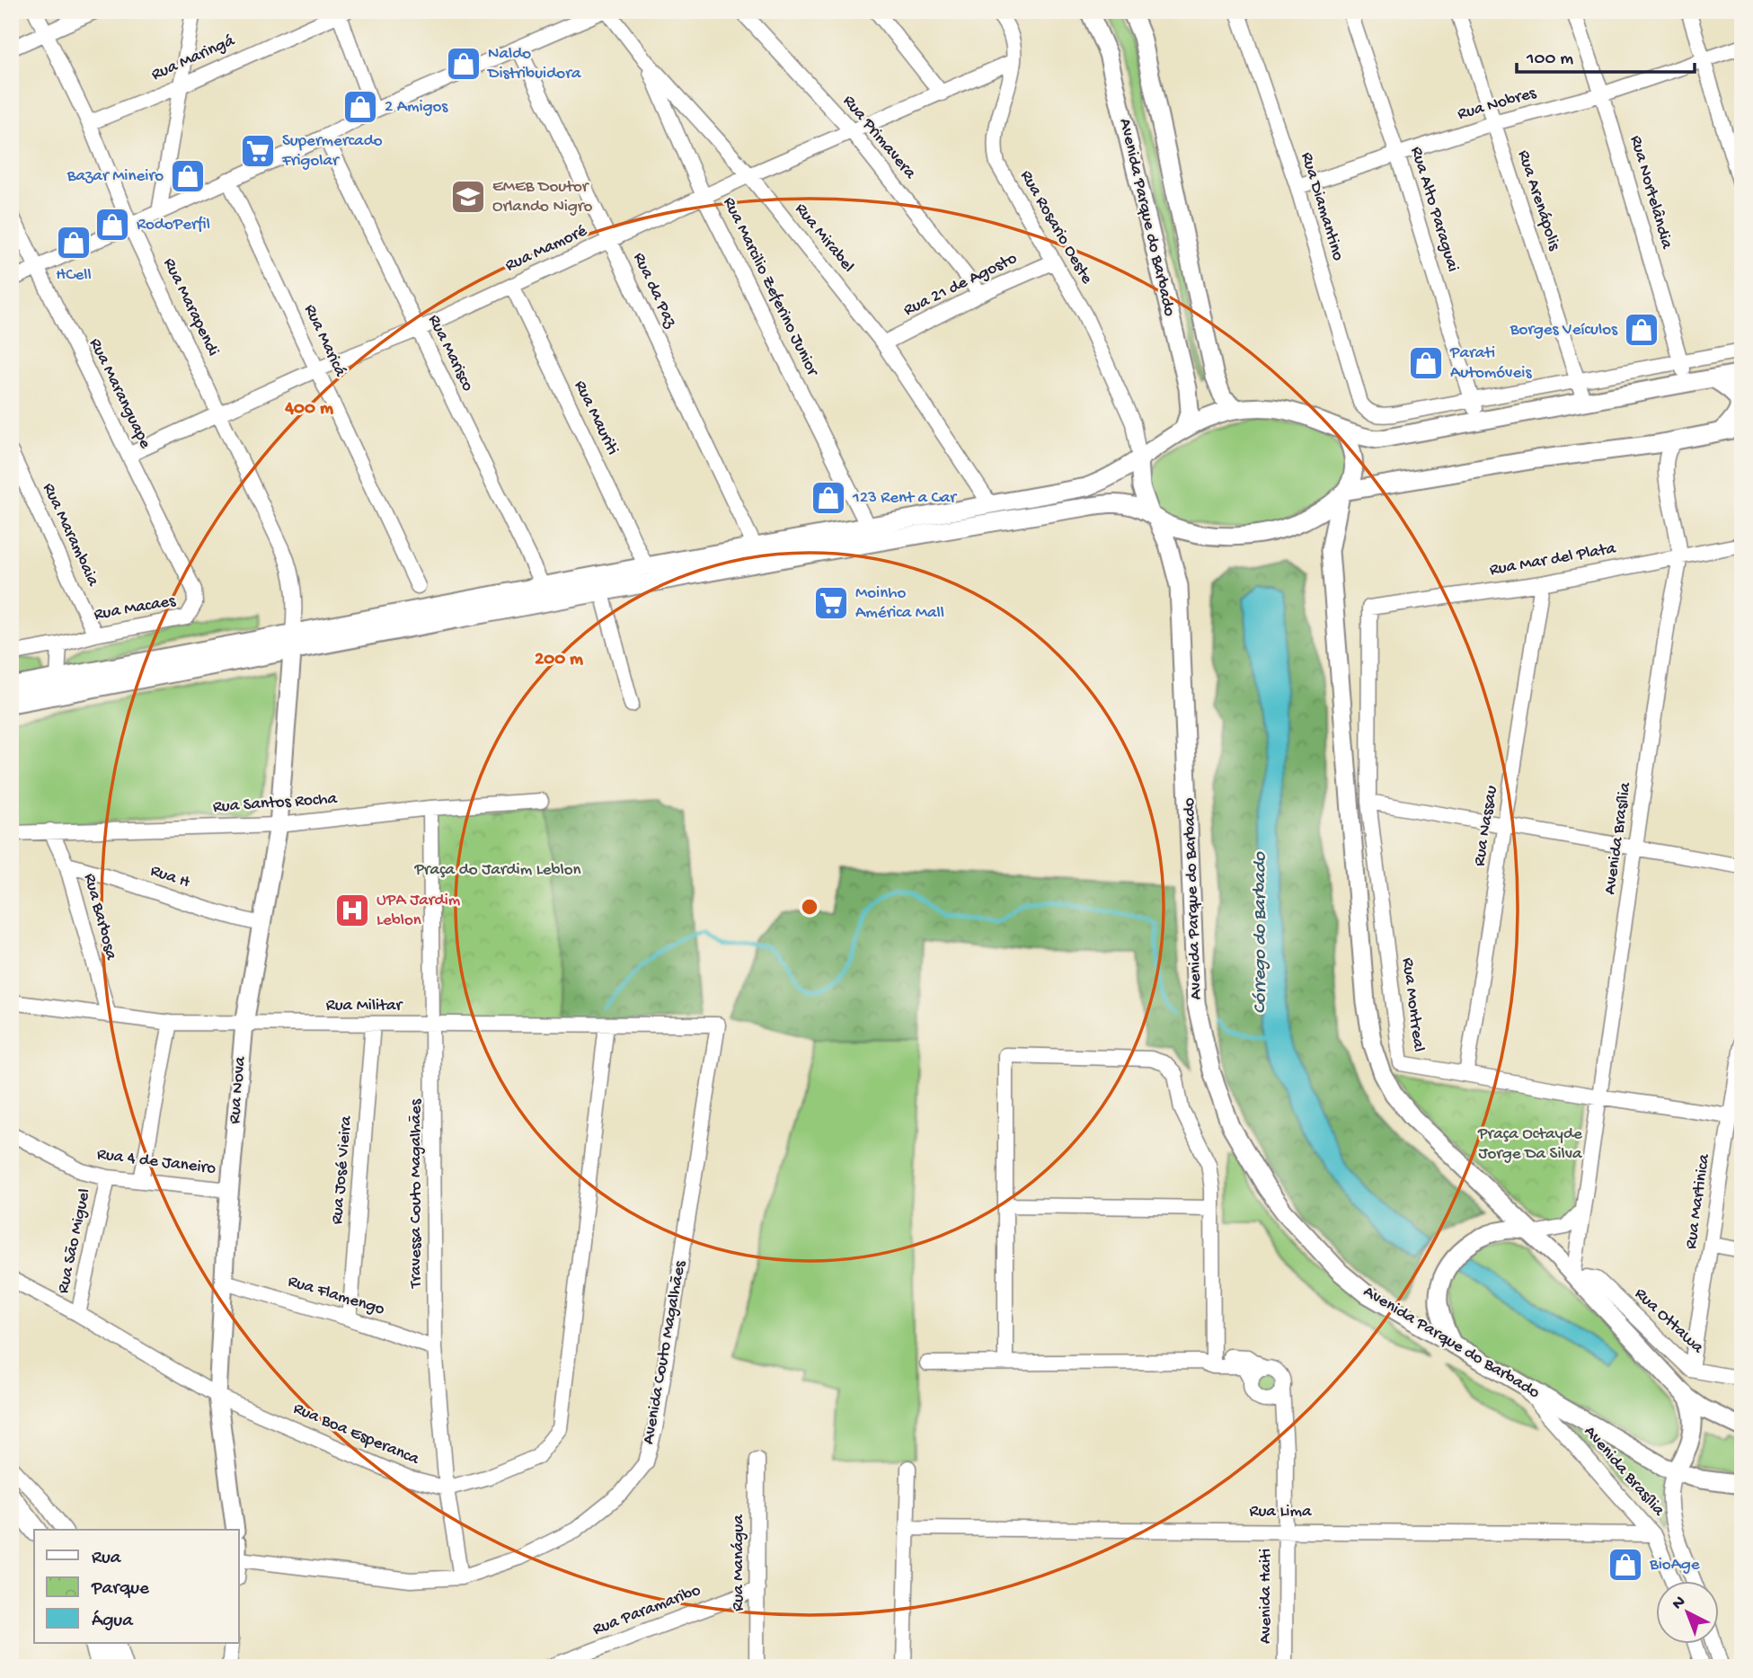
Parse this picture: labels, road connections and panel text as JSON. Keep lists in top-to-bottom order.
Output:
{
  "streets": {
    "main road": ["Avenida Parque do Barbado", "Rua Nova"],
    "street": [
      "Rua Maringá",
      "Rua Nobres",
      "Rua Primavera",
      "Rua Nortelândia",
      "Rua Arenápolis",
      "Rua Diamantino",
      "Rua Alto Paraguai",
      "Rua Rosario Oeste",
      "Rua Mirabel",
      "Rua Mamoré",
      "Rua 21 de Agosto",
      "Rua Marcilio Zeferino Junior",
      "Rua da Paz",
      "Rua Marapendi",
      "Rua Maricá",
      "Rua Marisco",
      "Rua Maranguape",
      "Rua Mauriti",
      "Rua Marambaia",
      "Rua Mar del Plata",
      "Rua Macaes",
      "Rua Santos Rocha",
      "Rua Nassau",
      "Avenida Brasília",
      "Rua H",
      "Rua Barbosa",
      "Rua Montreal",
      "Rua Militar",
      "Rua 4 de Janeiro",
      "Rua José Vieira",
      "Travessa Couto Magalhães",
      "Rua Martinica",
      "Rua São Miguel",
      "Rua Flamengo",
      "Rua Ottawa",
      "Avenida Couto Magalhães",
      "Rua Boa Esperanca",
      "Rua Lima",
      "Rua Manágua",
      "Avenida Haiti",
      "Rua Paramaribo"
    ]
  },
  "crossings": [
    ["Rua Maringá", "Rua Marapendi"],
    ["Rua Nobres", "Rua Nortelândia"],
    ["Rua Nobres", "Rua Arenápolis"],
    ["Rua Nobres", "Rua Diamantino"],
    ["Rua Nobres", "Rua Alto Paraguai"],
    ["Rua Primavera", "Rua Mamoré"],
    ["Rua Primavera", "Rua 21 de Agosto"],
    ["Rua Diamantino", "Rua Alto Paraguai"],
    ["Avenida Parque do Barbado", "Rua Rosario Oeste"],
    ["Avenida Parque do Barbado", "Avenida Brasília"],
    ["Rua Rosario Oeste", "Rua Mamoré"],
    ["Rua Rosario Oeste", "Rua 21 de Agosto"],
    ["Rua Mirabel", "Rua Mamoré"],
    ["Rua Mirabel", "Rua 21 de Agosto"],
    ["Rua Mirabel", "Rua Marcilio Zeferino Junior"],
    ["Rua Mamoré", "Rua Marcilio Zeferino Junior"],
    ["Rua Mamoré", "Rua da Paz"],
    ["Rua Mamoré", "Rua Marapendi"],
    ["Rua Mamoré", "Rua Maricá"],
    ["Rua Mamoré", "Rua Marisco"],
    ["Rua Mamoré", "Rua Maranguape"],
    ["Rua Mamoré", "Rua Mauriti"],
    ["Rua Marapendi", "Rua Nova"],
    ["Rua Maranguape", "Rua Macaes"],
    ["Rua Marambaia", "Rua Macaes"],
    ["Rua Mar del Plata", "Rua Nassau"],
    ["Rua Mar del Plata", "Avenida Brasília"],
    ["Rua Mar del Plata", "Rua Montreal"],
    ["Rua Santos Rocha", "Rua Barbosa"],
    ["Rua Santos Rocha", "Rua Nova"],
    ["Rua Santos Rocha", "Travessa Couto Magalhães"],
    ["Rua Nassau", "Rua Montreal"],
    ["Avenida Brasília", "Rua Montreal"],
    ["Avenida Brasília", "Rua Ottawa"],
    ["Avenida Brasília", "Rua Lima"],
    ["Rua H", "Rua Barbosa"],
    ["Rua H", "Rua Nova"],
    ["Rua Barbosa", "Rua Militar"],
    ["Rua Montreal", "Rua Martinica"],
    ["Rua Militar", "Rua Nova"],
    ["Rua Militar", "Rua José Vieira"],
    ["Rua Militar", "Travessa Couto Magalhães"],
    ["Rua Militar", "Avenida Couto Magalhães"],
    ["Rua Militar", "Rua Boa Esperanca"],
    ["Rua Nova", "Rua 4 de Janeiro"],
    ["Rua Nova", "Rua Flamengo"],
    ["Rua Nova", "Rua Boa Esperanca"],
    ["Rua 4 de Janeiro", "Rua São Miguel"],
    ["Rua José Vieira", "Rua Flamengo"],
    ["Travessa Couto Magalhães", "Rua Flamengo"],
    ["Travessa Couto Magalhães", "Avenida Couto Magalhães"],
    ["Travessa Couto Magalhães", "Rua Boa Esperanca"],
    ["Rua Martinica", "Rua Ottawa"],
    ["Rua São Miguel", "Rua Boa Esperanca"],
    ["Rua Lima", "Avenida Haiti"],
    ["Rua Manágua", "Rua Paramaribo"]
  ],
  "water": ["Córrego do Barbado"],
  "parks": ["Praça do Jardim Leblon", "Praça Octayde Jorge Da Silva"],
  "places": {
    "shop": [
      "Naldo Distribuidora",
      "2 Amigos",
      "Bazar Mineiro",
      "RodoPerfil",
      "HCell",
      "Borges Veículos",
      "Parati Automóveis",
      "123 Rent a Car",
      "BioAge"
    ],
    "supermarket": ["Supermercado Frigolar", "Moinho América Mall"],
    "school or university": ["EMEB Doutor Orlando Nigro"],
    "hospital": ["UPA Jardim Leblon"]
  },
  "legend": ["Rua", "Parque", "Água"],
  "scale_bar": "100 m",
  "north": "top left",
  "rings": ["400 m", "200 m"]
}
